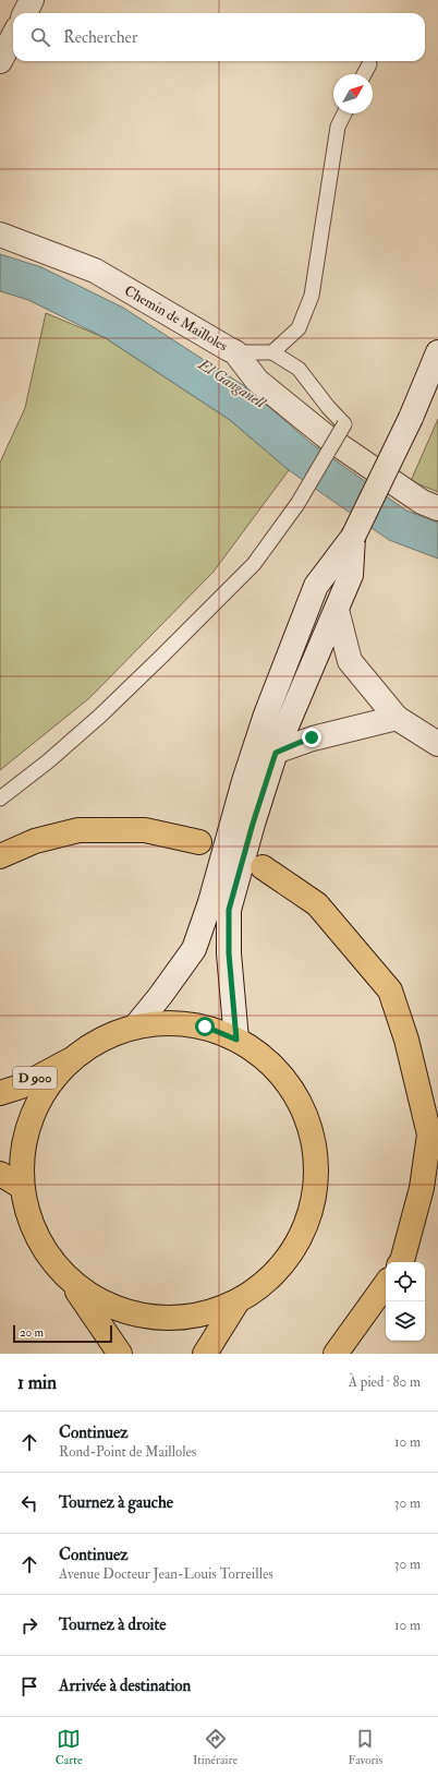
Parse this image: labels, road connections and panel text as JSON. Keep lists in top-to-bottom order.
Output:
{
  "streets": {
    "main road": ["Chemin de Mailloles", "D 900"]
  },
  "water": ["El Ganganell"],
  "scale_bar": "20 m",
  "north": "top right",
  "page": {
    "search": "Rechercher",
    "scale": "20 m",
    "heading": ["1 min", "À pied · 80 m"],
    "list": [
      ["Continuez", "Rond-Point de Mailloles", "10 m"],
      ["Tournez à gauche", "30 m"],
      ["Continuez", "Avenue Docteur Jean-Louis Torreilles", "30 m"],
      ["Tournez à droite", "10 m"],
      "Arrivée à destination"
    ],
    "nav": ["Carte", "Itinéraire", "Favoris"]
  }
}
